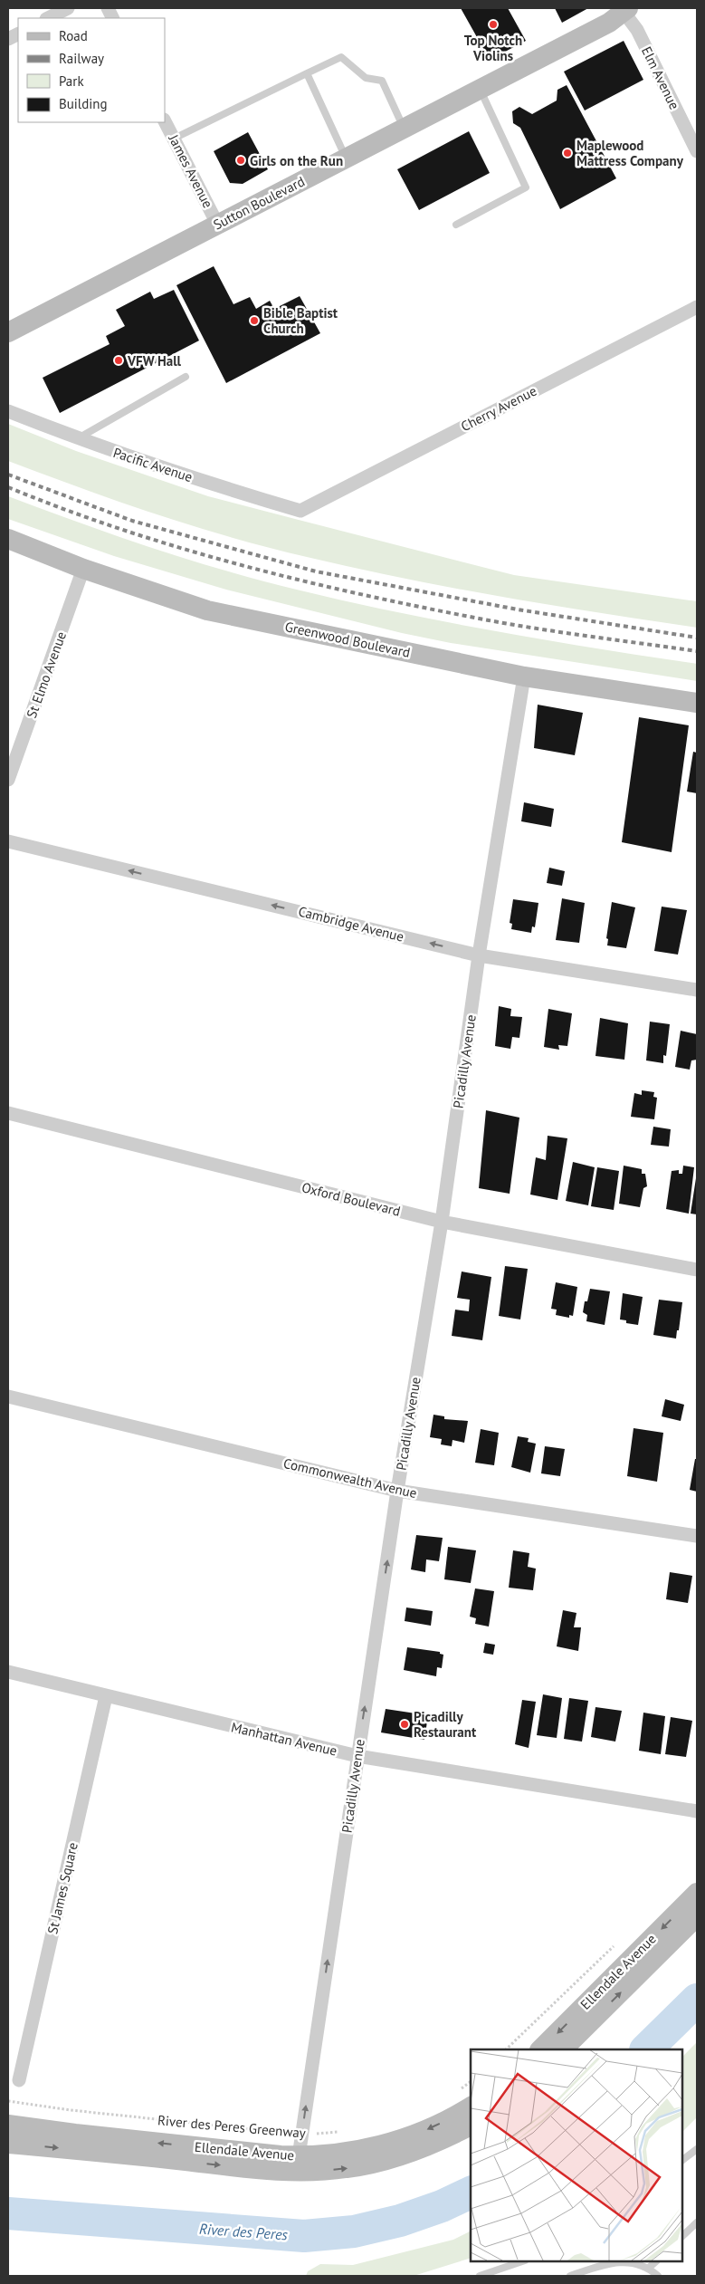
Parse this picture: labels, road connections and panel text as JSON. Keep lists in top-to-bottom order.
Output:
{
  "streets": {
    "street": [
      "Elm Avenue",
      "James Avenue",
      "Sutton Boulevard",
      "Cherry Avenue",
      "Pacific Avenue",
      "Greenwood Boulevard",
      "St Elmo Avenue",
      "Cambridge Avenue",
      "Picadilly Avenue",
      "Oxford Boulevard",
      "Commonwealth Avenue",
      "Manhattan Avenue",
      "St James Square",
      "Ellendale Avenue"
    ],
    "path": ["River des Peres Greenway"]
  },
  "crossings": [
    ["Elm Avenue", "Sutton Boulevard"],
    ["James Avenue", "Sutton Boulevard"],
    ["Cherry Avenue", "Pacific Avenue"],
    ["Greenwood Boulevard", "St Elmo Avenue"],
    ["Greenwood Boulevard", "Picadilly Avenue"],
    ["Cambridge Avenue", "Picadilly Avenue"],
    ["Picadilly Avenue", "Oxford Boulevard"],
    ["Picadilly Avenue", "Commonwealth Avenue"],
    ["Picadilly Avenue", "Manhattan Avenue"],
    ["Picadilly Avenue", "Ellendale Avenue"],
    ["Picadilly Avenue", "River des Peres Greenway"],
    ["Manhattan Avenue", "St James Square"]
  ],
  "one_way": ["Cambridge Avenue", "Picadilly Avenue"],
  "water": ["River des Peres"],
  "places": [
    "Top Notch Violins",
    "Maplewood Mattress Company",
    "Girls on the Run",
    "Bible Baptist Church",
    "VFW Hall",
    "Picadilly Restaurant"
  ],
  "legend": [
    "Road",
    "Railway",
    "Park",
    "Building"
  ]
}
